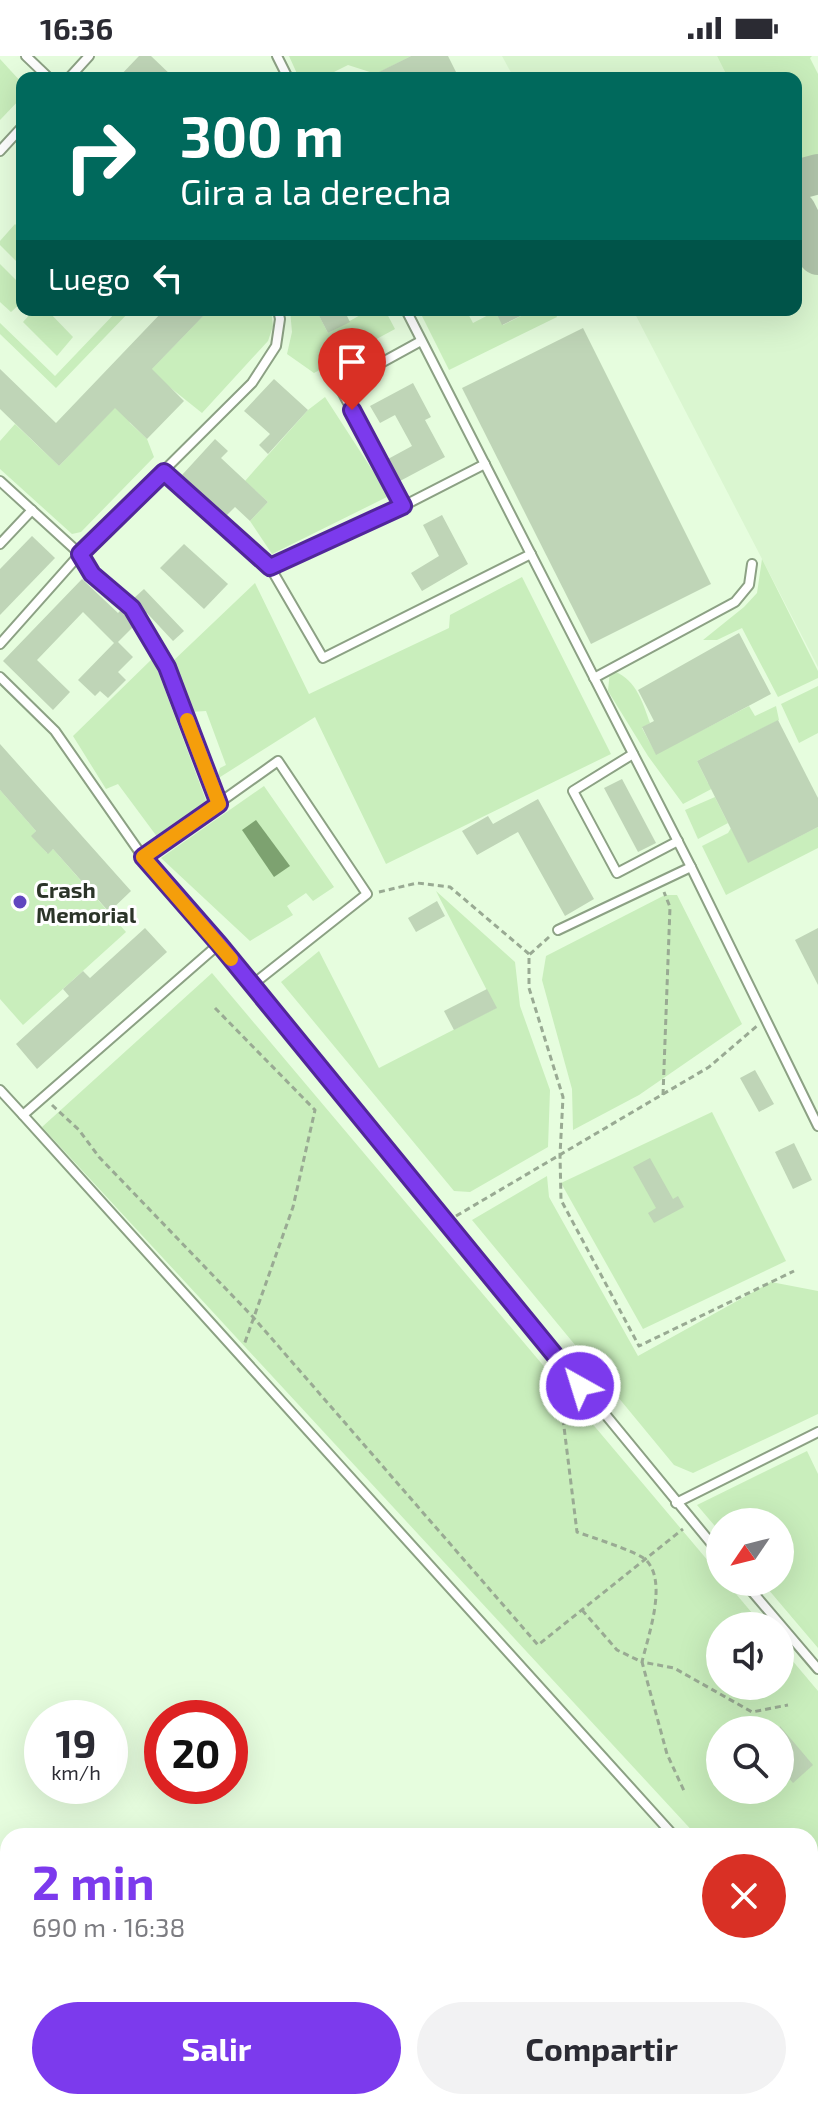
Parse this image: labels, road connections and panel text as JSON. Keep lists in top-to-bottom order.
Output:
{
  "places": ["Crash Memorial"],
  "north": "bottom left",
  "page": {
    "status": "16:36",
    "turn": ["300 m", "Gira a la derecha"],
    "then": "Luego",
    "speed": "19 km/h",
    "limit": "20",
    "heading": ["2 min", "690 m · 16:38"],
    "buttons": ["Salir", "Compartir"]
  }
}
